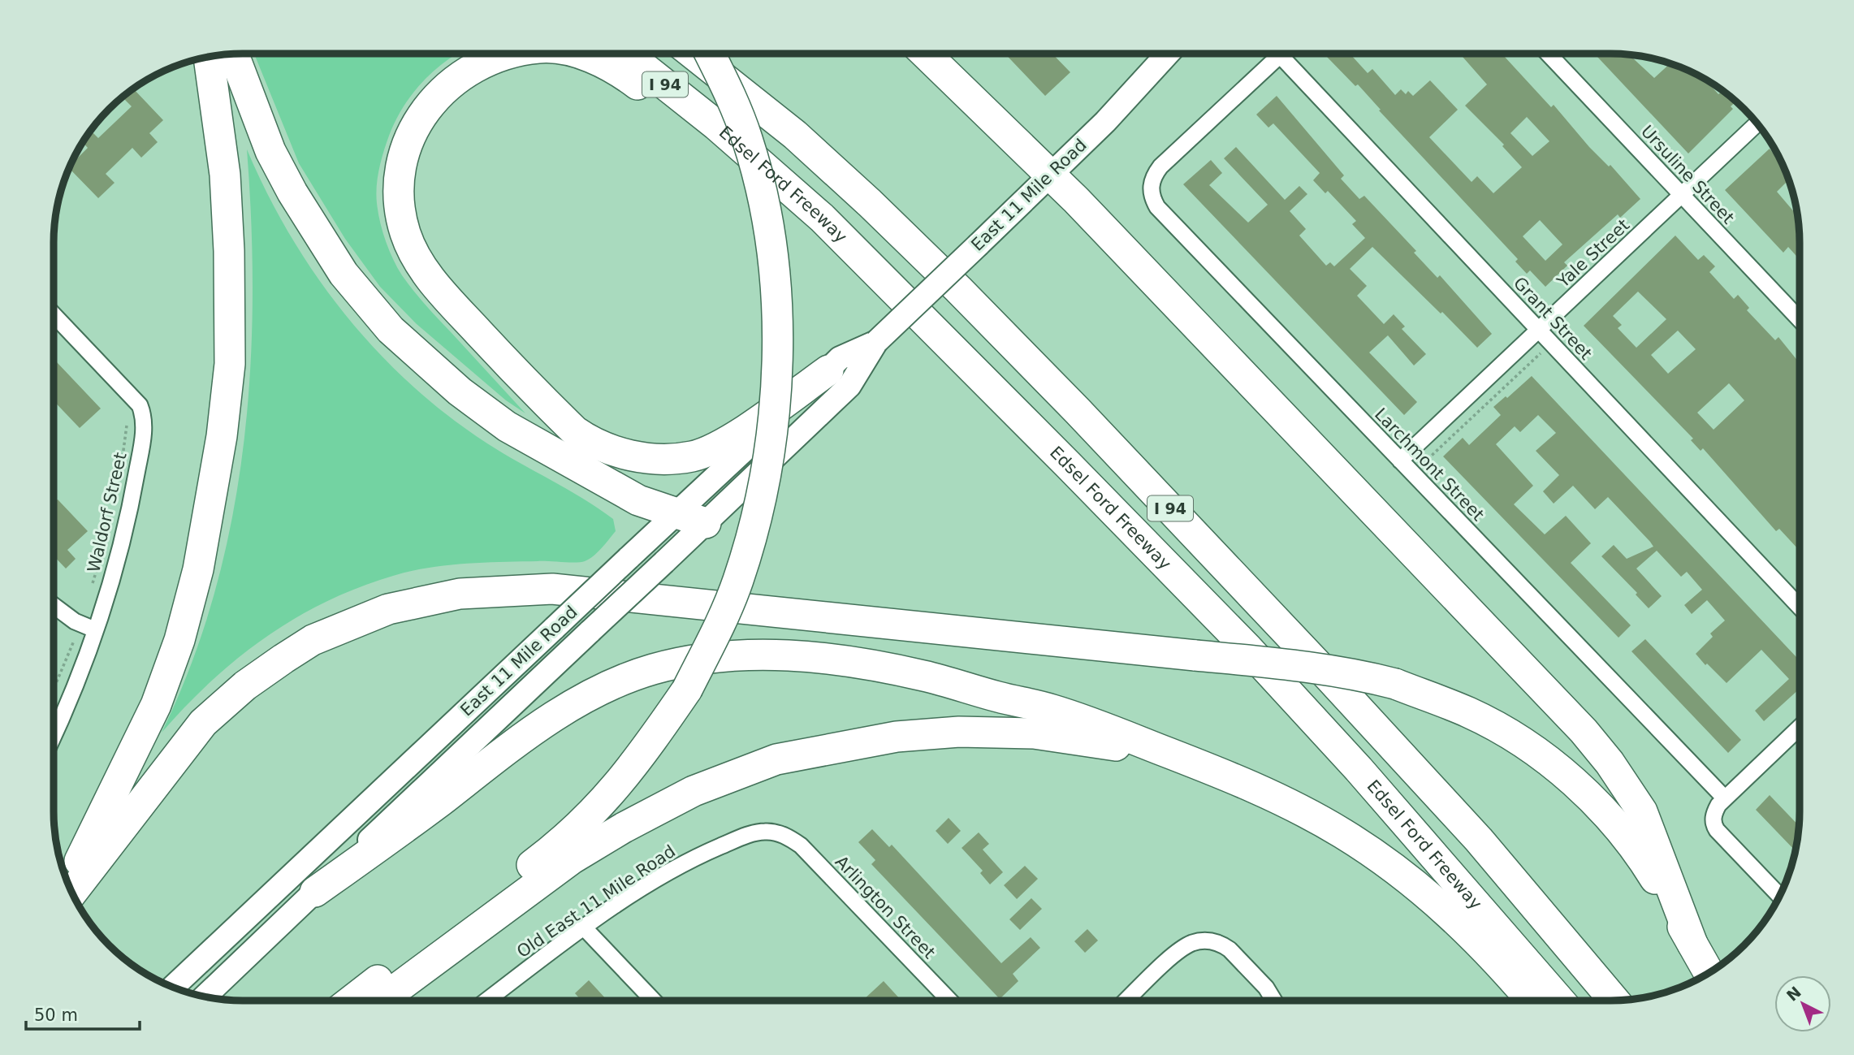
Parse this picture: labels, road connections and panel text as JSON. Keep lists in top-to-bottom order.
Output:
{
  "streets": {
    "highway": ["I 94", "Edsel Ford Freeway"],
    "main road": ["East 11 Mile Road"],
    "street": [
      "Ursuline Street",
      "Yale Street",
      "Grant Street",
      "Larchmont Street",
      "Waldorf Street",
      "Old East 11 Mile Road",
      "Arlington Street"
    ]
  },
  "crossings": [
    ["Ursuline Street", "Yale Street"],
    ["Yale Street", "Grant Street"],
    ["Yale Street", "Larchmont Street"],
    ["Old East 11 Mile Road", "Arlington Street"]
  ],
  "scale_bar": "50 m",
  "north": "top left"
}
